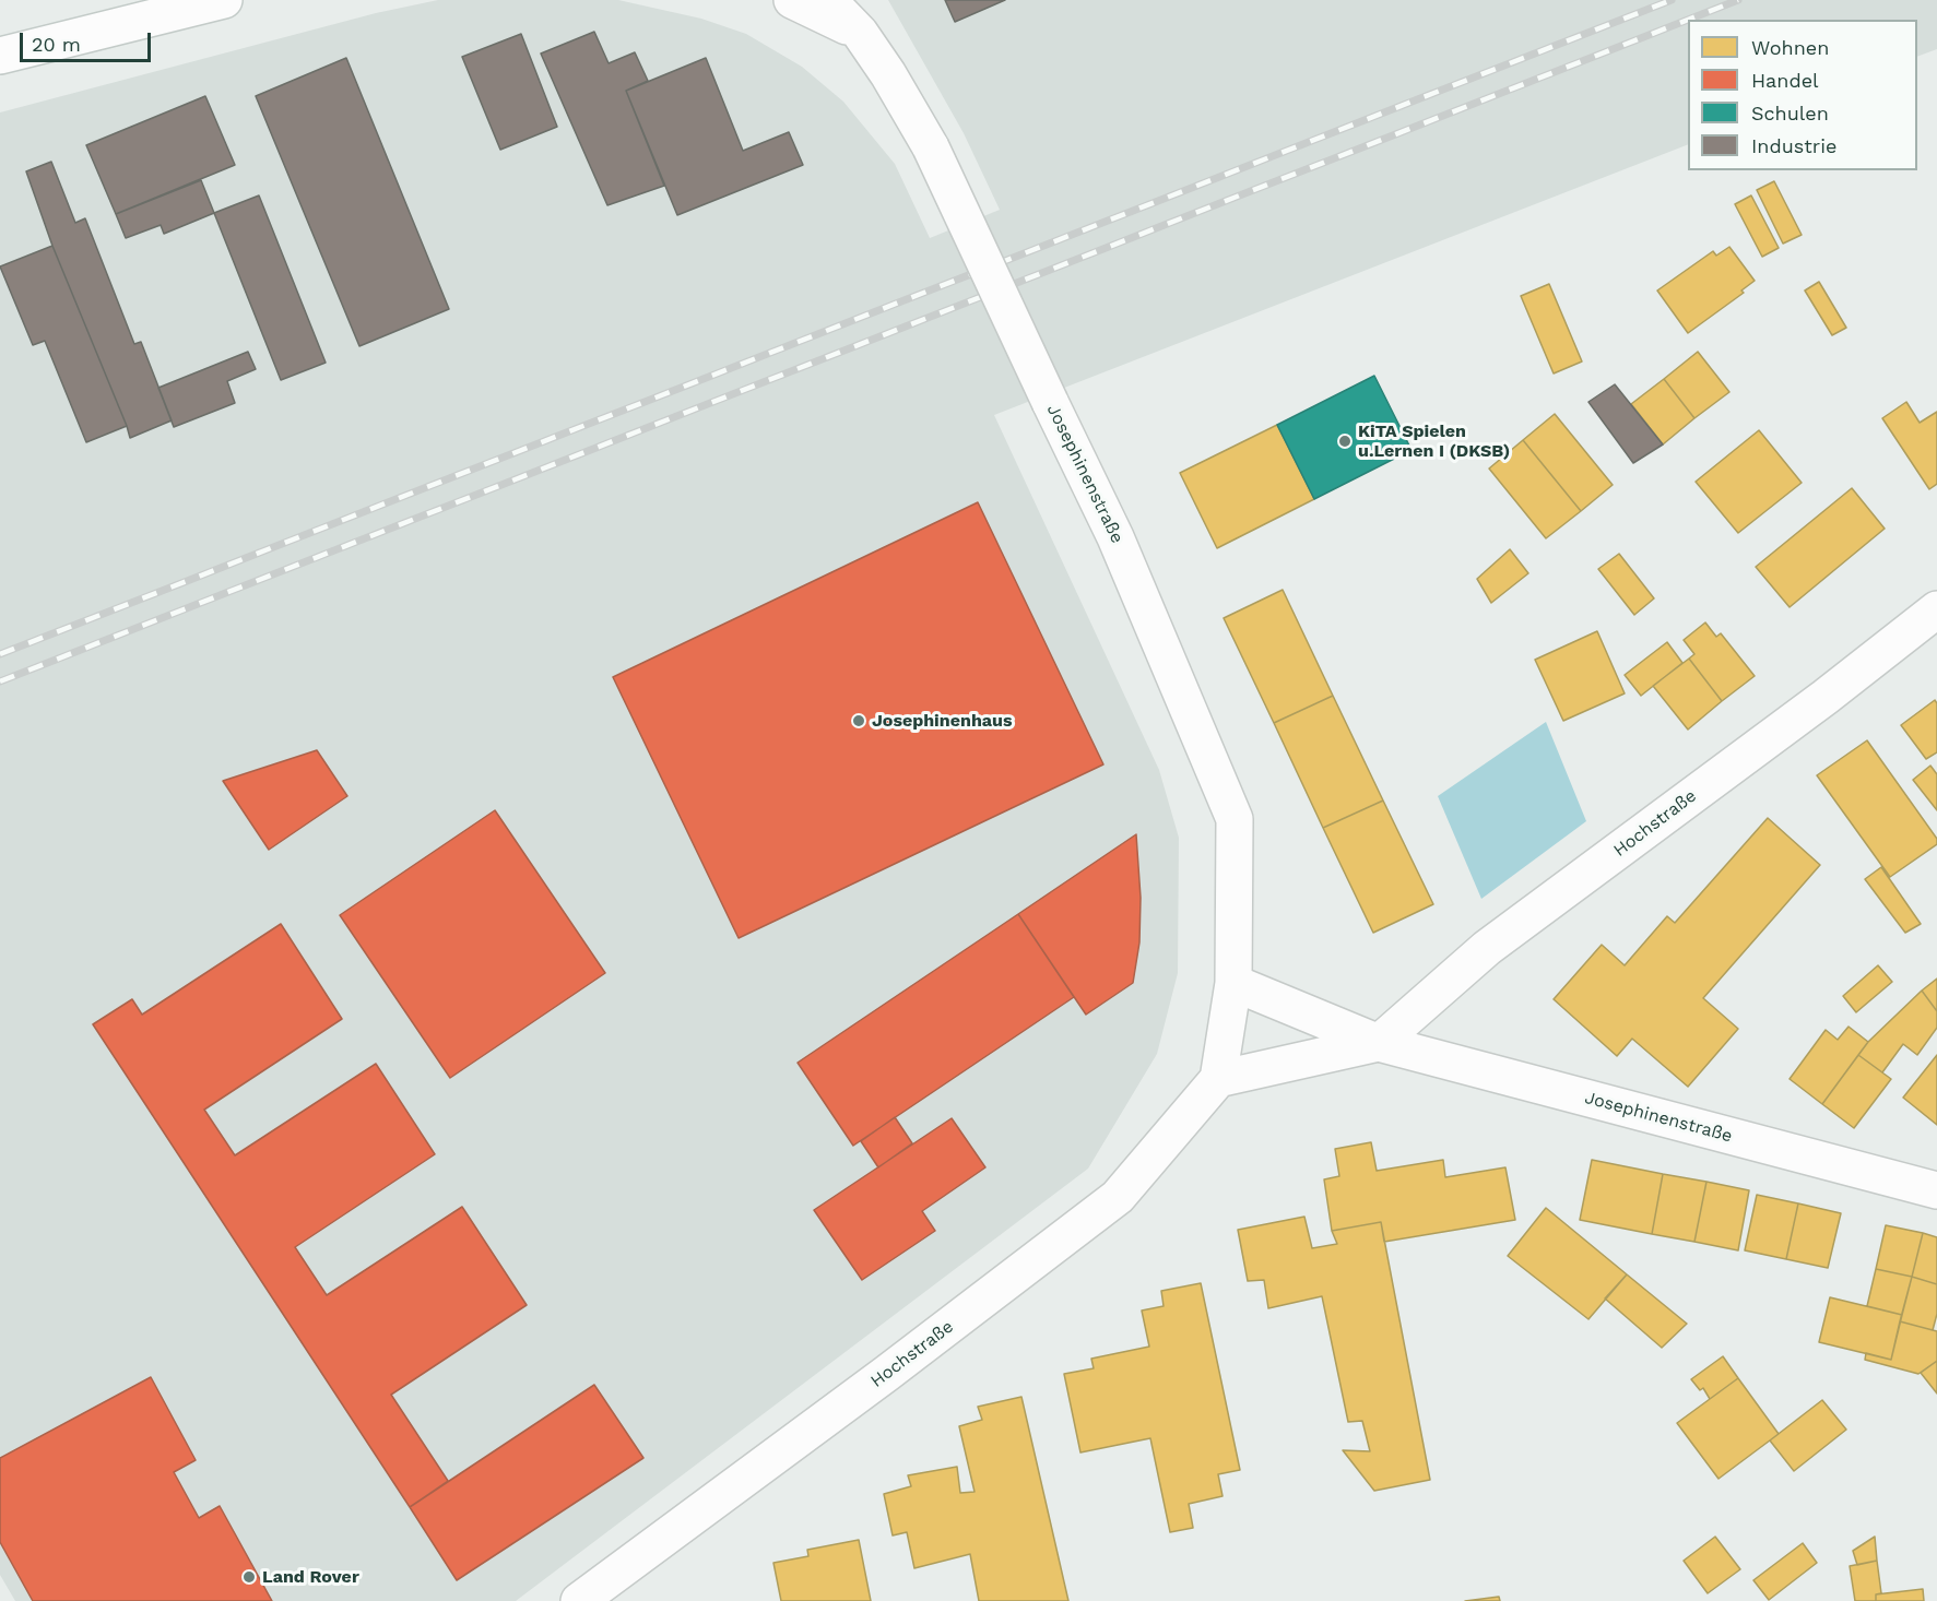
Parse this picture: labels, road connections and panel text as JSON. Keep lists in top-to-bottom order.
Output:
{
  "streets": {
    "street": ["Josephinenstraße", "Hochstraße"]
  },
  "crossings": [
    ["Josephinenstraße", "Hochstraße"]
  ],
  "places": ["KiTA Spielen u.Lernen I (DKSB)", "Josephinenhaus", "Land Rover"],
  "legend": [
    "Wohnen",
    "Handel",
    "Schulen",
    "Industrie"
  ],
  "scale_bar": "20 m"
}
